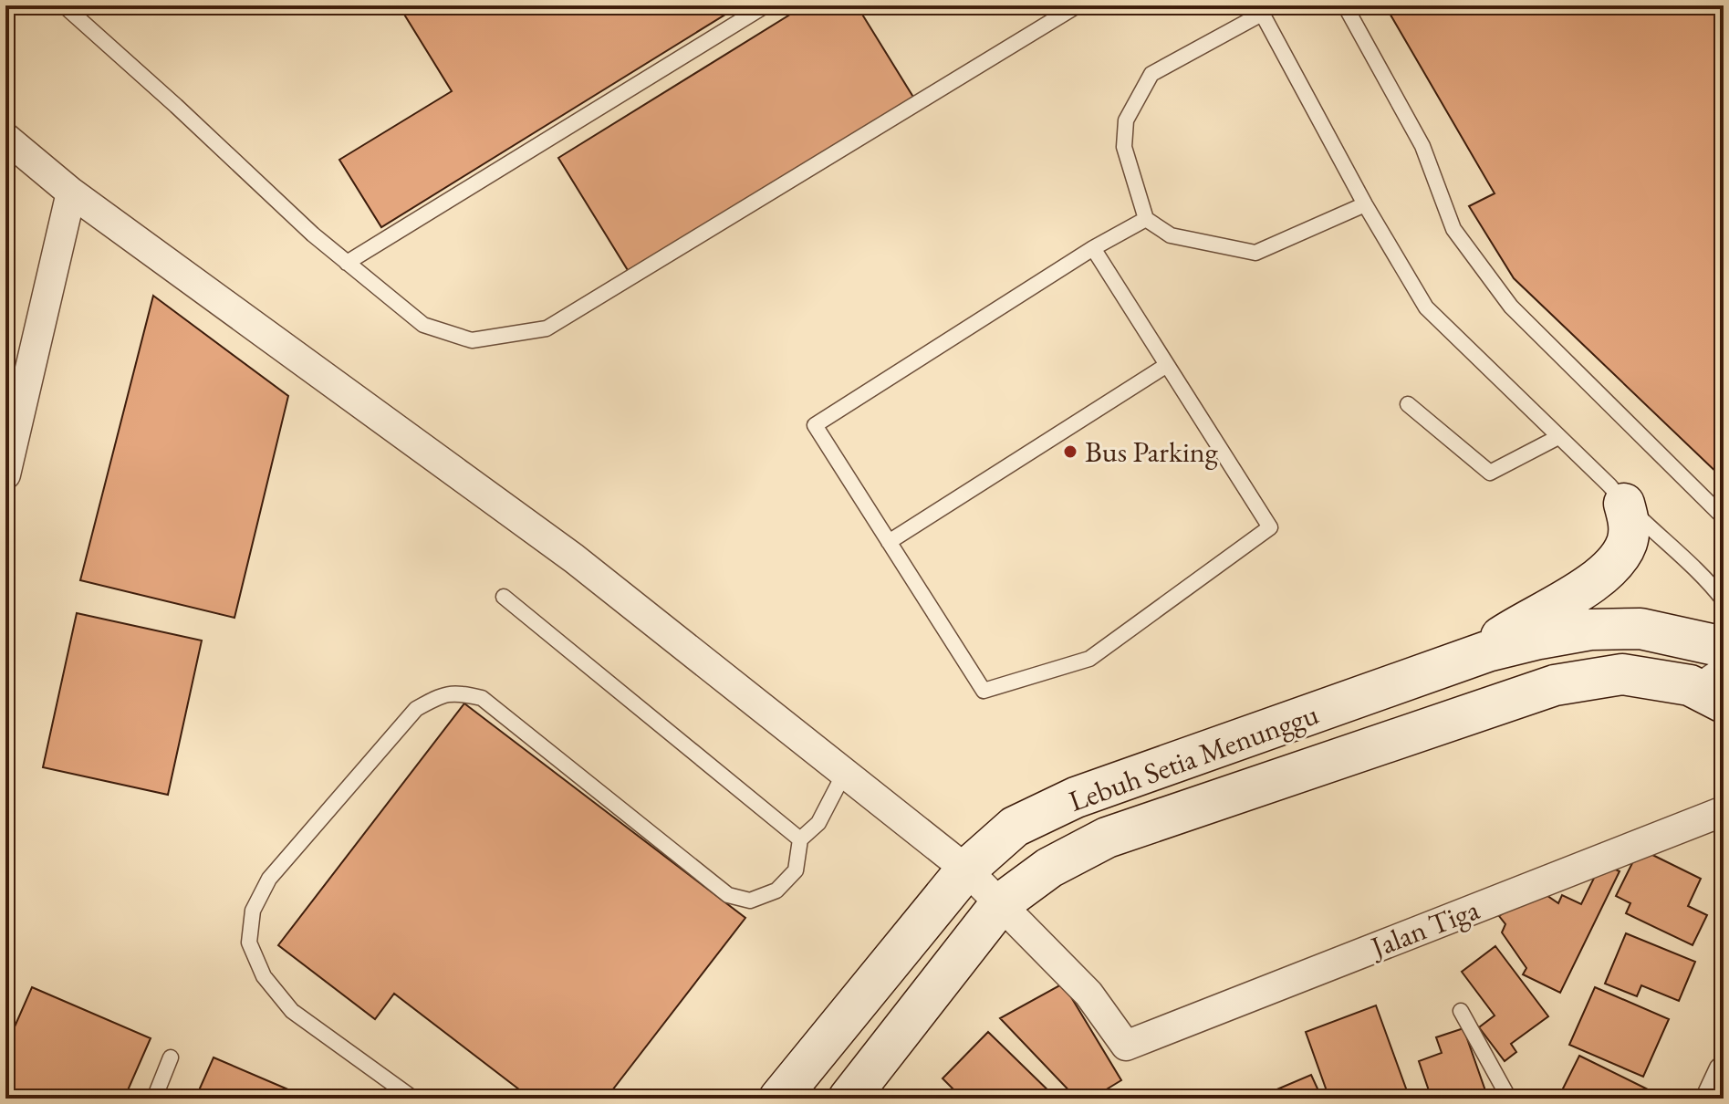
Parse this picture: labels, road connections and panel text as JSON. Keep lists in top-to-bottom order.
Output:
{
  "streets": {
    "street": ["Lebuh Setia Menunggu", "Jalan Tiga"]
  },
  "crossings": [
    ["Lebuh Setia Menunggu", "Jalan Tiga"]
  ],
  "places": ["Bus Parking"]
}
